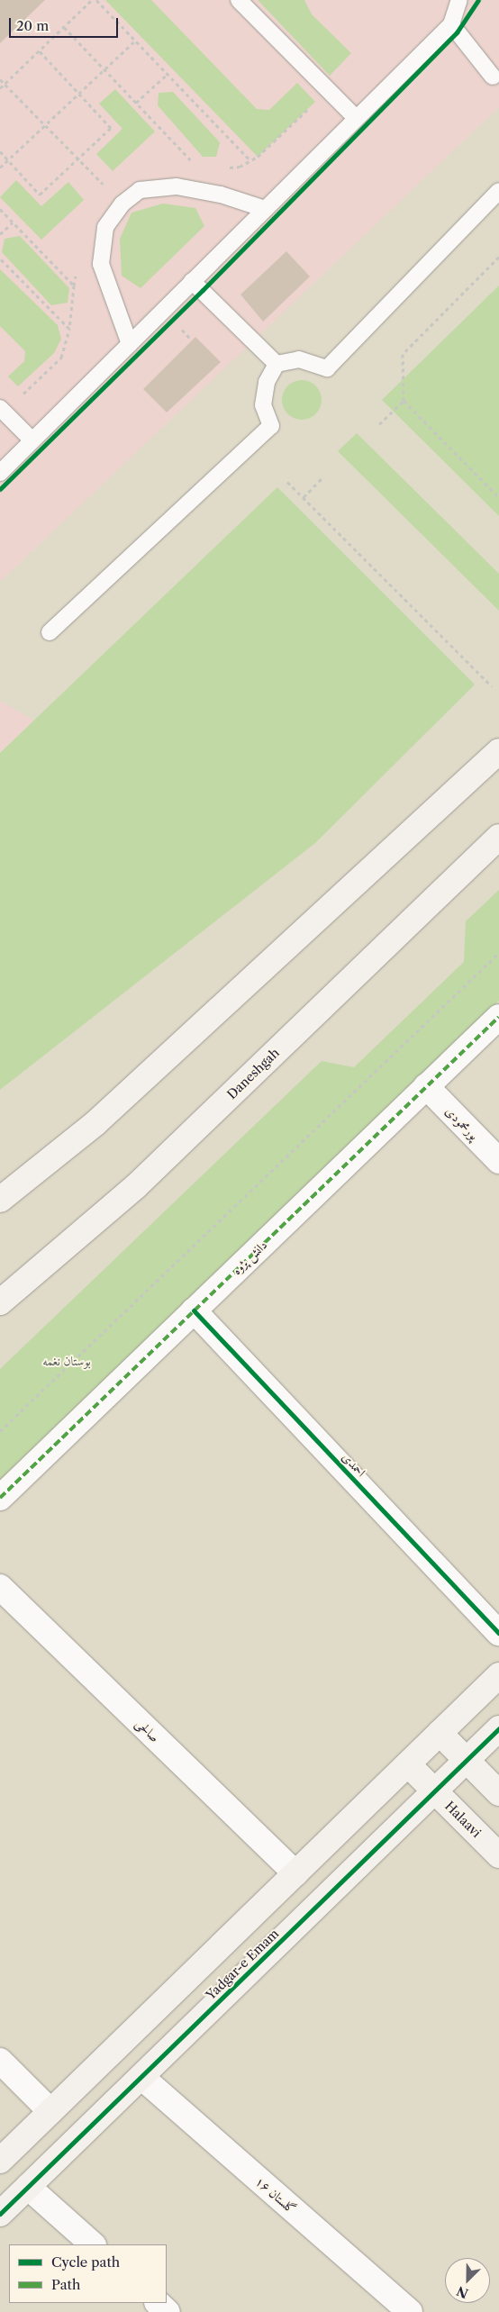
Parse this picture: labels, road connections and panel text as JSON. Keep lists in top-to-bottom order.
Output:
{
  "streets": {
    "street": [
      "Daneshgah",
      "پورمحمودی",
      "دانش پژوه",
      "احمدی",
      "صالحی",
      "Halaavi",
      "Yadgar-e Emam",
      "گلستان ۱۶"
    ]
  },
  "crossings": [
    ["پورمحمودی", "دانش پژوه"],
    ["دانش پژوه", "احمدی"],
    ["Halaavi", "Yadgar-e Emam"],
    ["Yadgar-e Emam", "گلستان ۱۶"]
  ],
  "parks": ["بوستان نغمه"],
  "legend": ["Cycle path", "Path"],
  "scale_bar": "20 m",
  "north": "bottom left"
}
